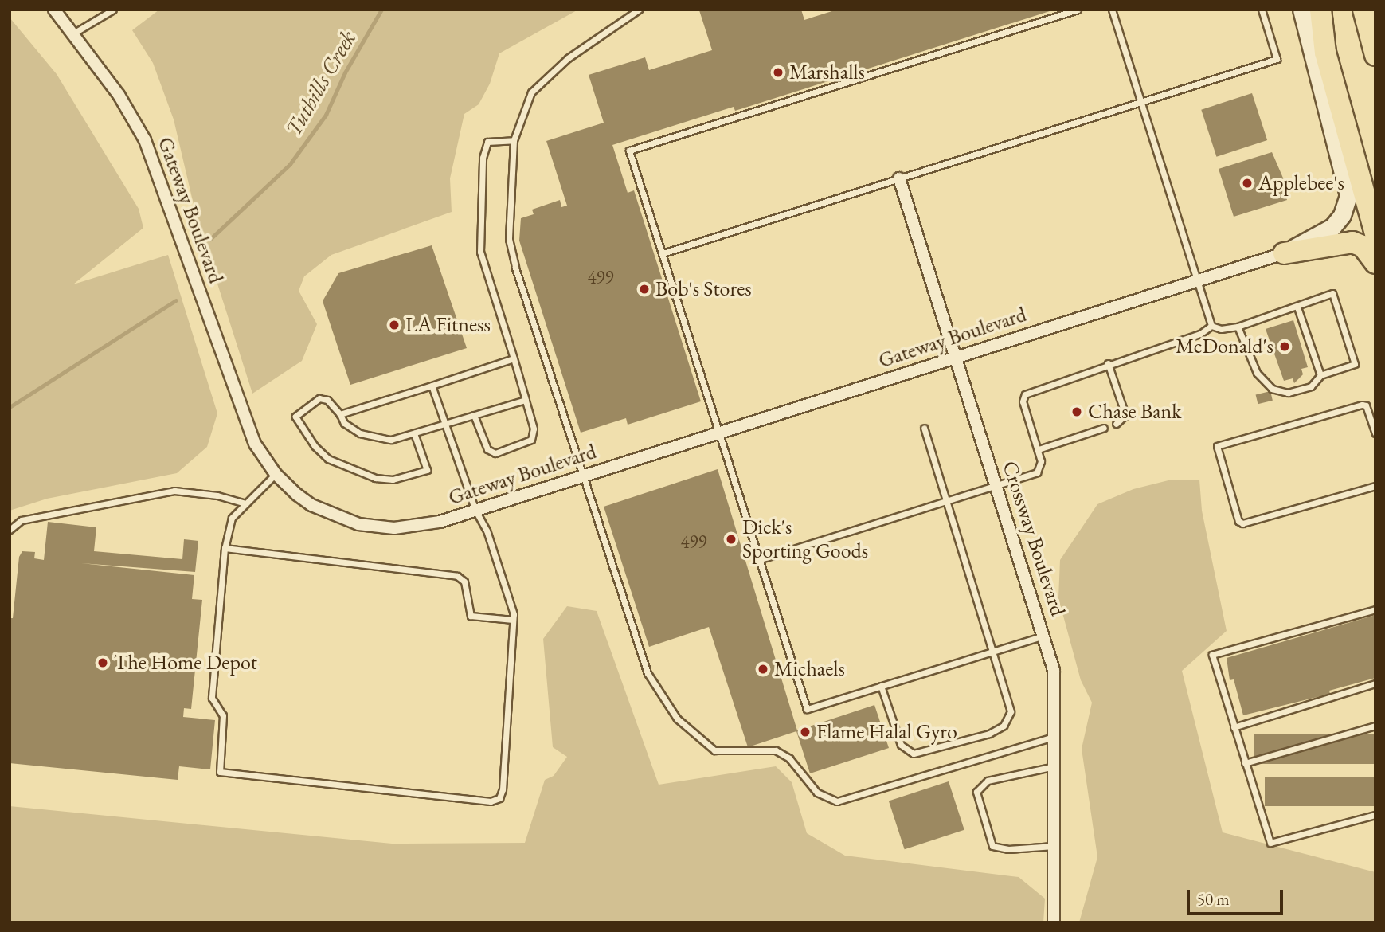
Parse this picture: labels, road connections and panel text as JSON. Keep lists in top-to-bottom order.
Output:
{
  "streets": {
    "street": ["Gateway Boulevard", "Crossway Boulevard"]
  },
  "crossings": [
    ["Gateway Boulevard", "Crossway Boulevard"]
  ],
  "water": ["Tuthills Creek"],
  "places": [
    "Marshalls",
    "Applebee's",
    "Bob's Stores",
    "LA Fitness",
    "McDonald's",
    "Chase Bank",
    "Dick's Sporting Goods",
    "The Home Depot",
    "Michaels",
    "Flame Halal Gyro"
  ],
  "house_numbers": ["499", "499"],
  "scale_bar": "50 m"
}
